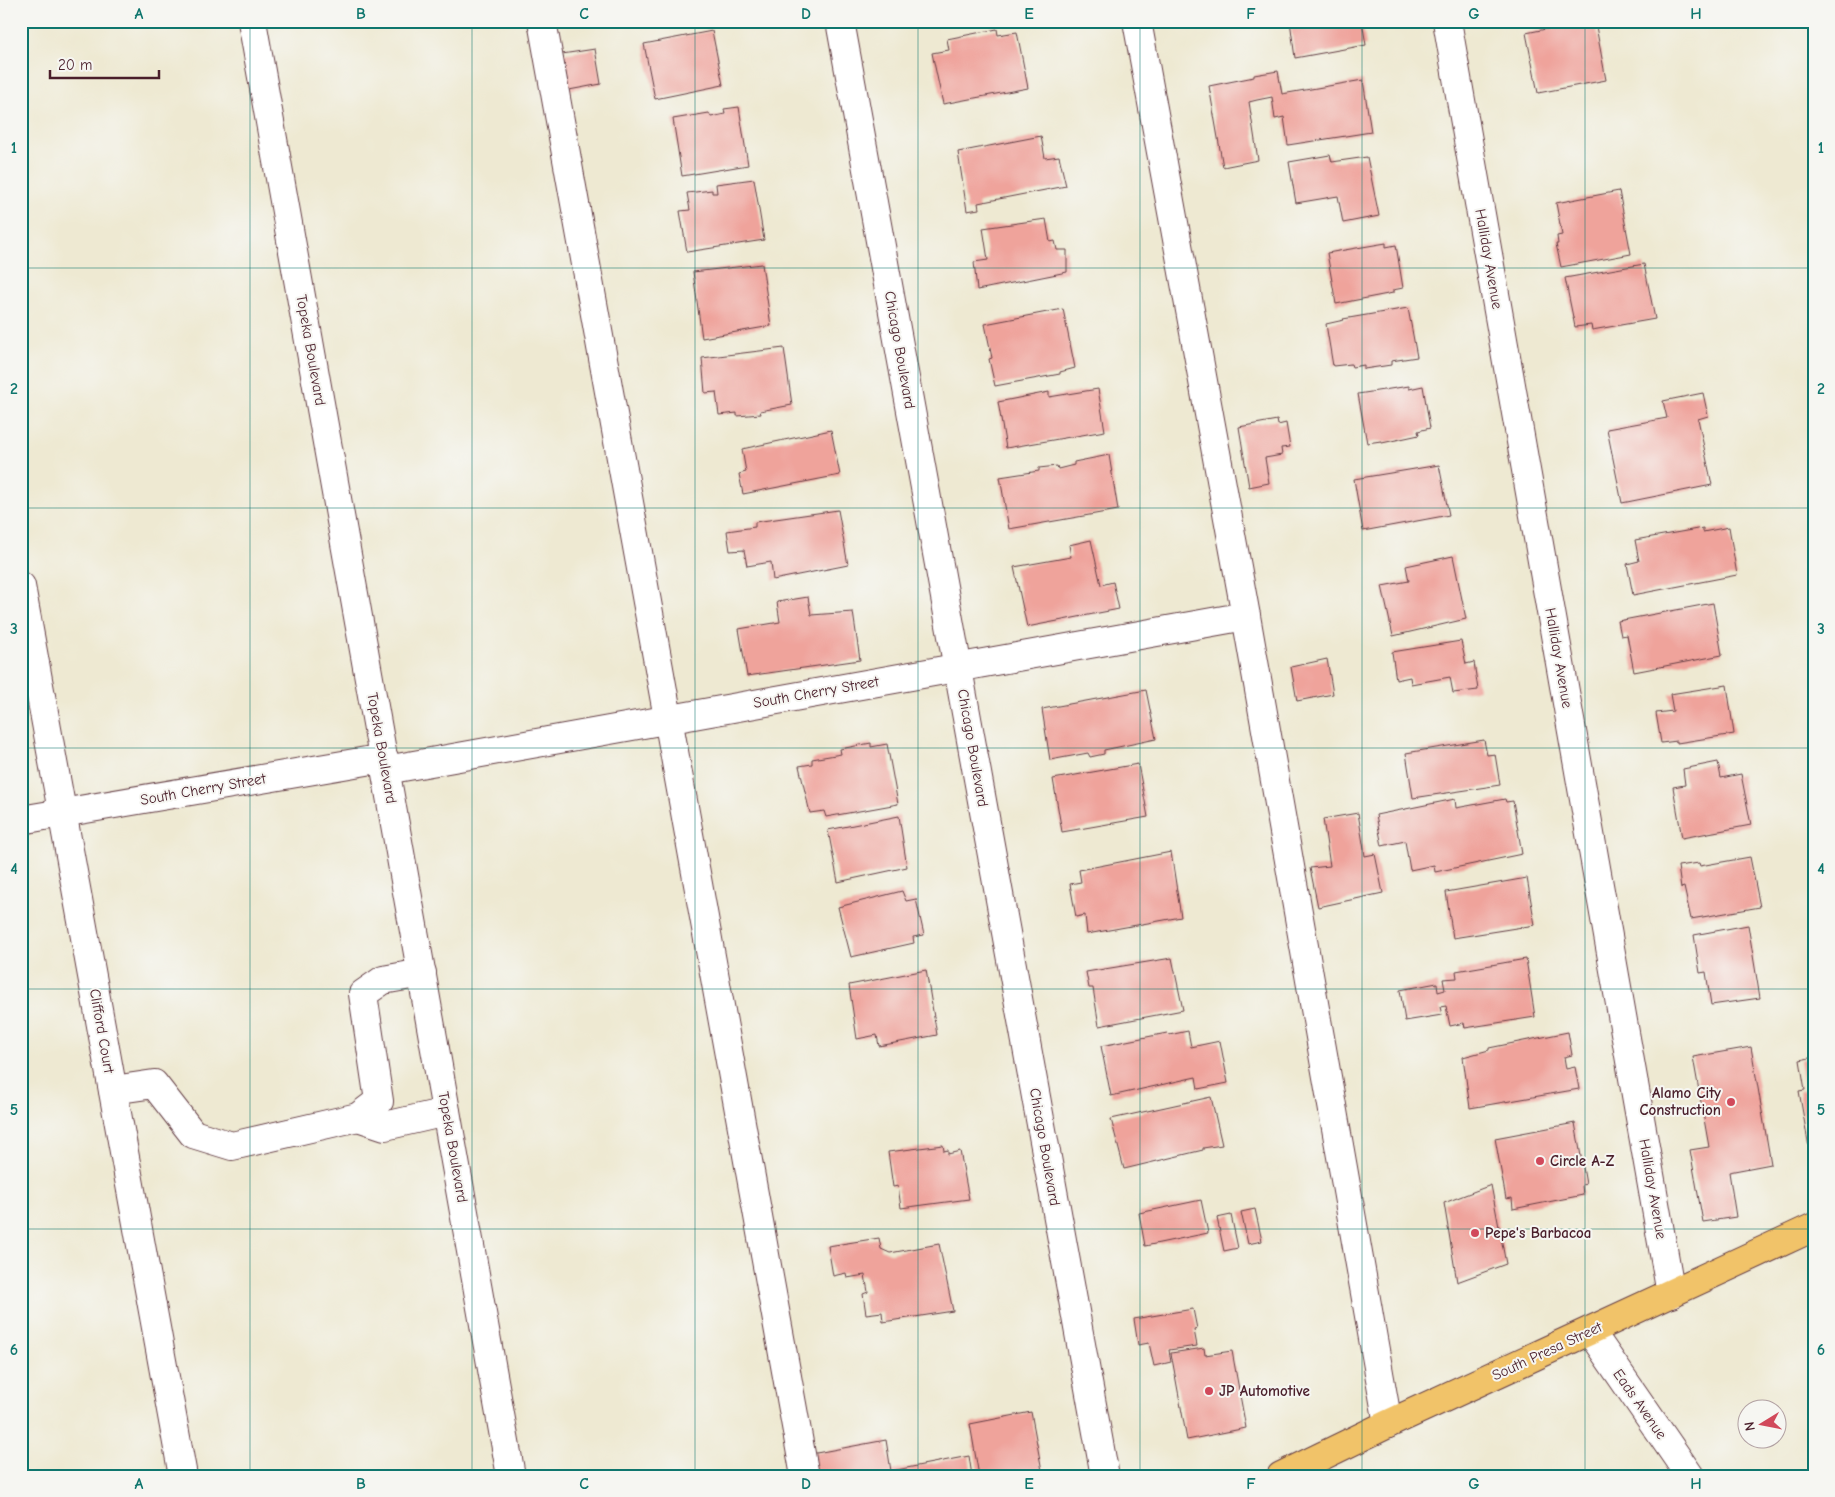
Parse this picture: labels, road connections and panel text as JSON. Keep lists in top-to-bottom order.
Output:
{
  "streets": {
    "main road": ["South Presa Street"],
    "street": [
      "Halliday Avenue",
      "Topeka Boulevard",
      "Chicago Boulevard",
      "South Cherry Street",
      "Clifford Court",
      "Eads Avenue"
    ]
  },
  "crossings": [
    ["Halliday Avenue", "South Presa Street"],
    ["Topeka Boulevard", "South Cherry Street"],
    ["Chicago Boulevard", "South Cherry Street"],
    ["South Cherry Street", "Clifford Court"],
    ["South Presa Street", "Eads Avenue"]
  ],
  "places": [
    "Alamo City Construction",
    "Circle A-Z",
    "Pepe's Barbacoa",
    "JP Automotive"
  ],
  "scale_bar": "20 m",
  "north": "left",
  "grid": {
    "columns": [
      "A",
      "B",
      "C",
      "D",
      "E",
      "F",
      "G",
      "H"
    ],
    "rows": [
      "1",
      "2",
      "3",
      "4",
      "5",
      "6"
    ]
  }
}
